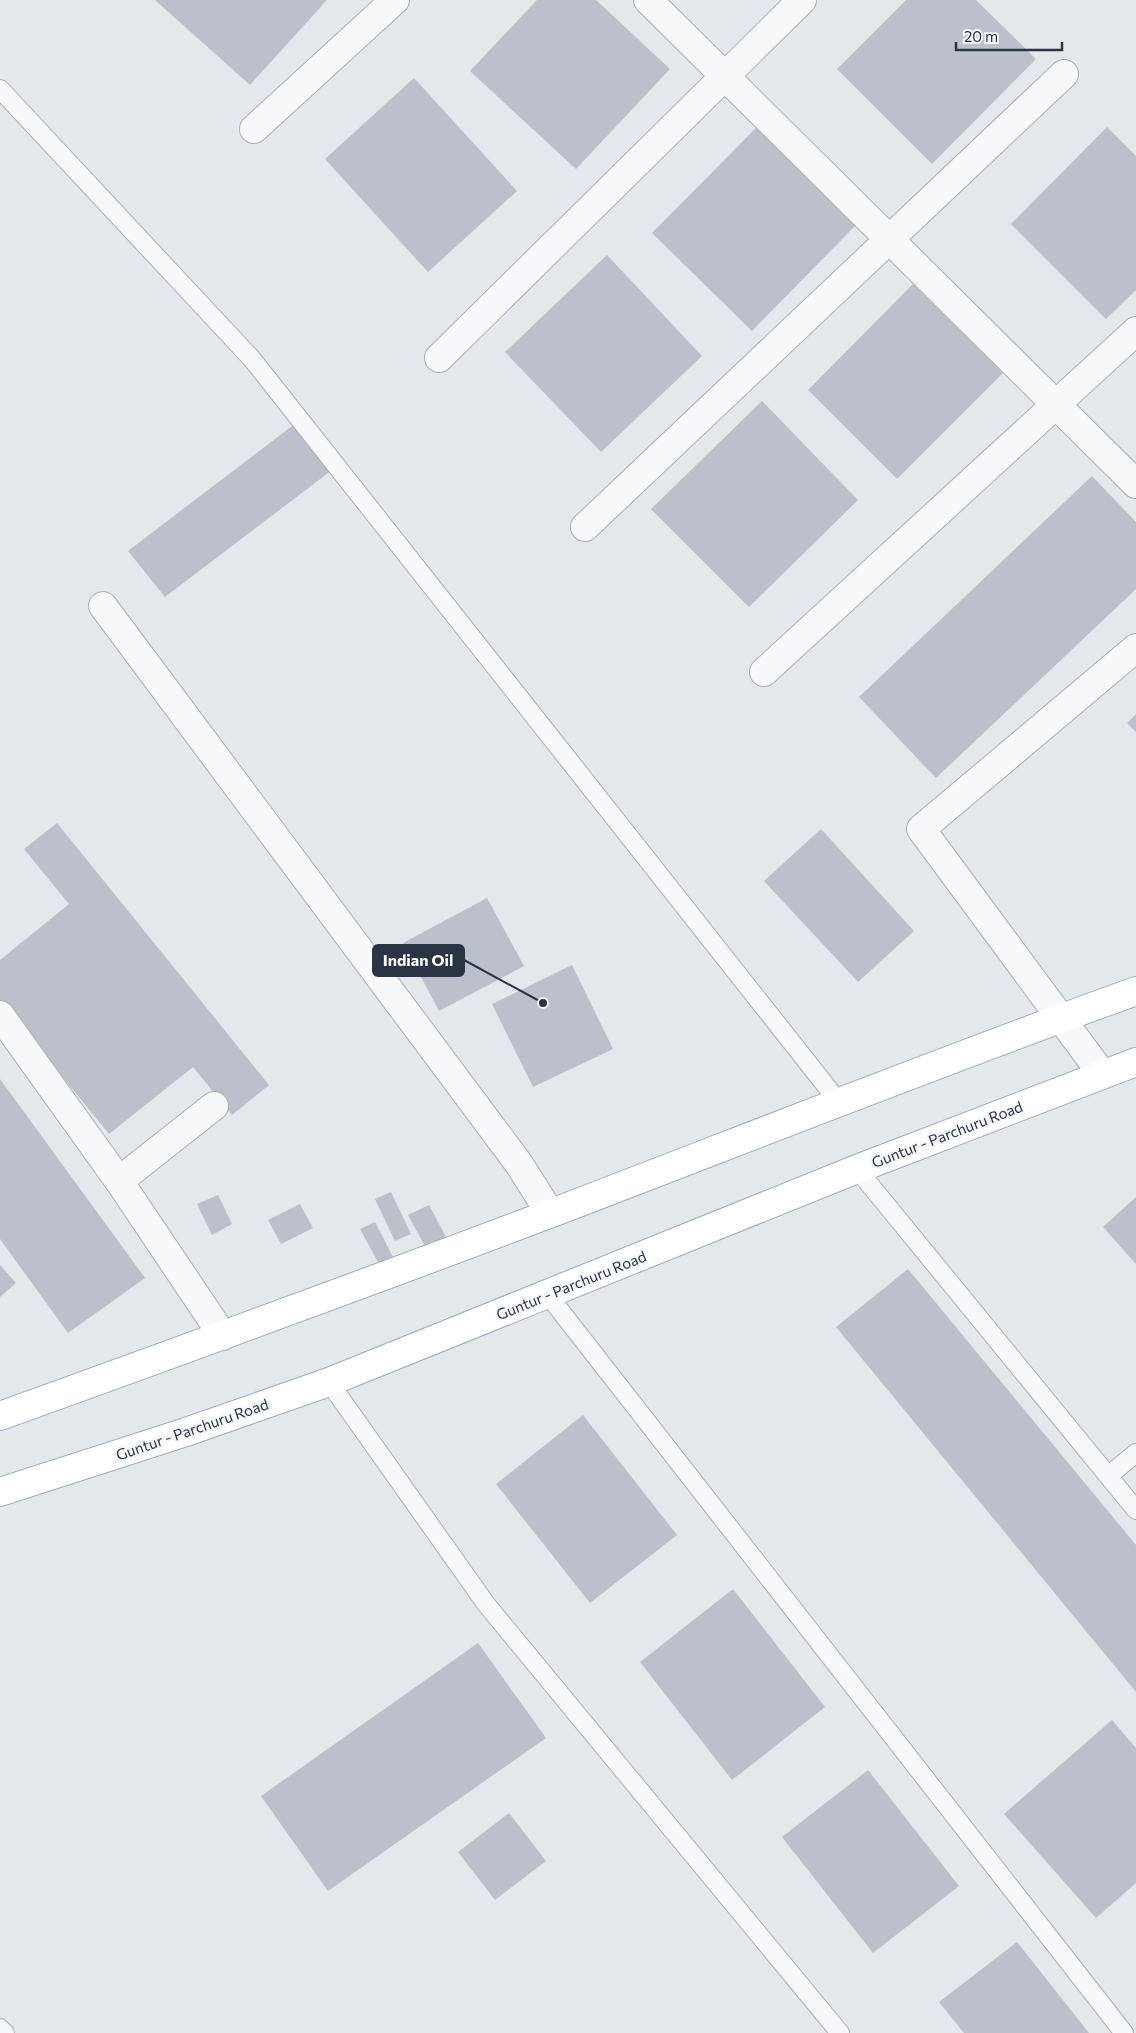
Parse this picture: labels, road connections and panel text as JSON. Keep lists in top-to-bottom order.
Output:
{
  "streets": {
    "main road": ["Guntur - Parchuru Road"]
  },
  "places": ["Indian Oil"],
  "scale_bar": "20 m"
}
